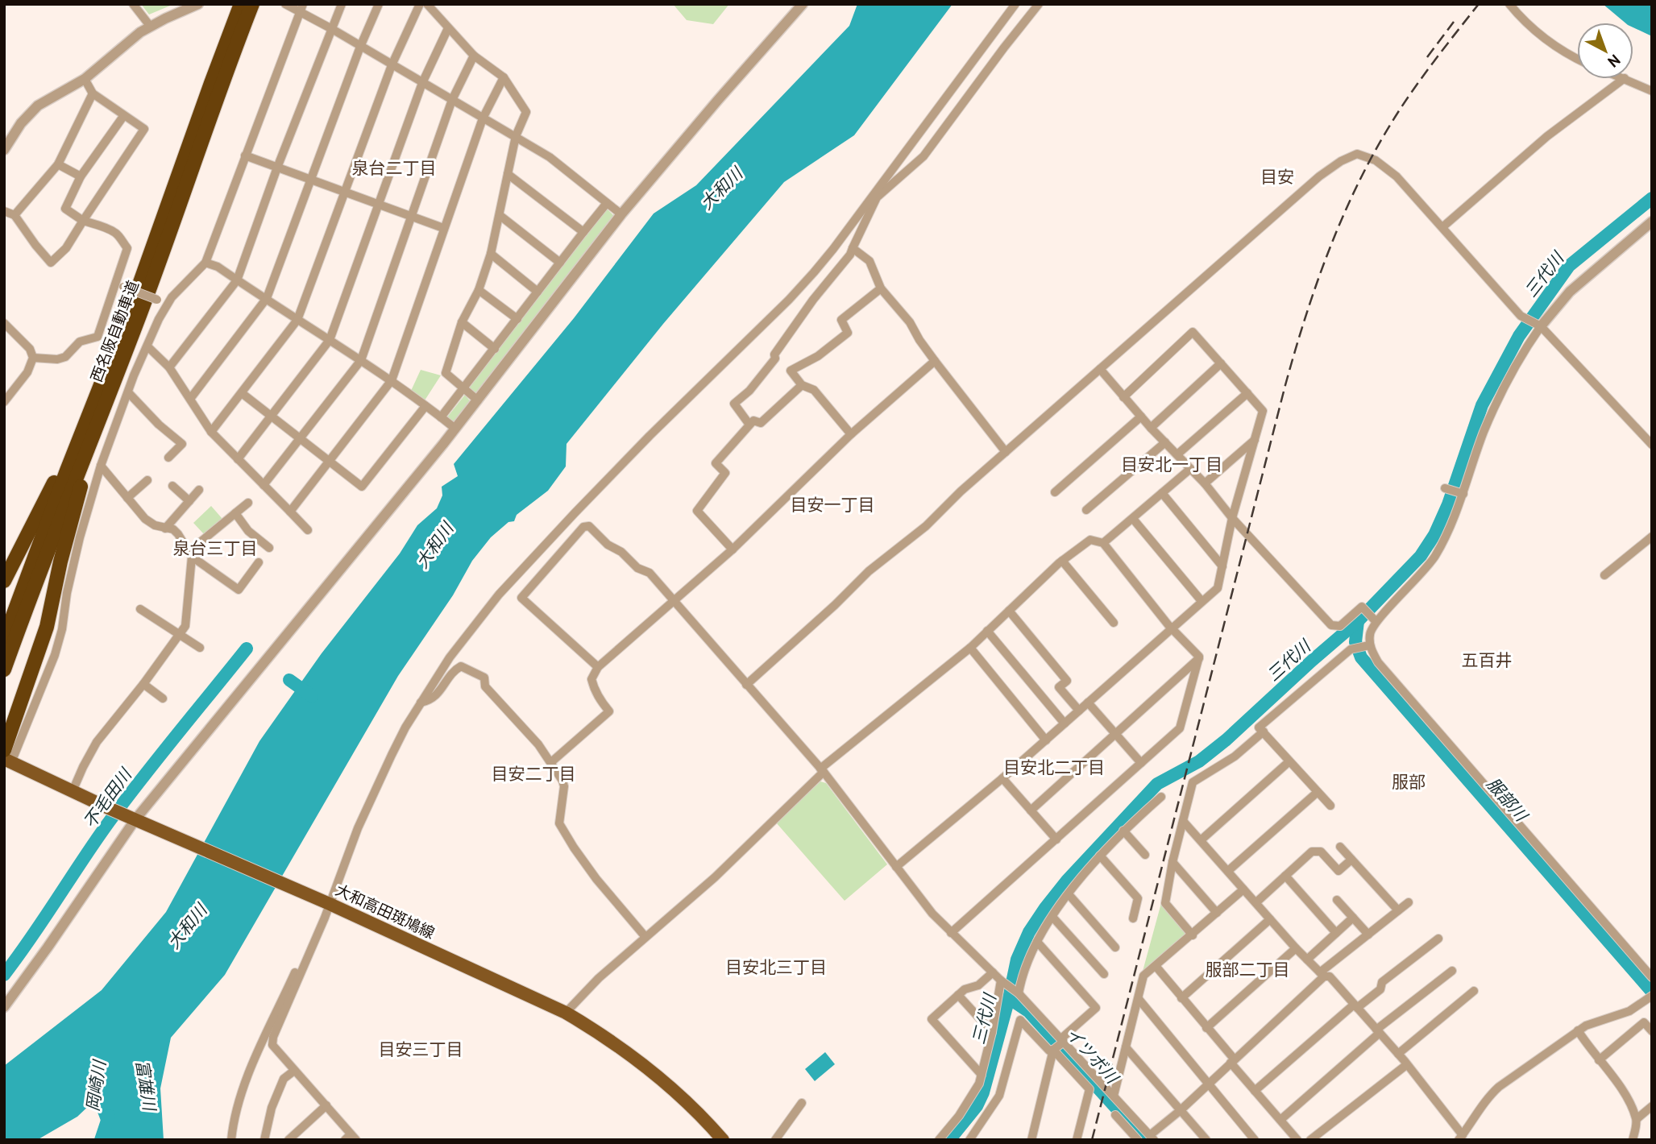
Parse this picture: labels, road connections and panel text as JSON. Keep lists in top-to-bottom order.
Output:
{
  "streets": {
    "highway": ["西名阪自動車道"],
    "main road": ["大和高田斑鳩線"]
  },
  "districts": [
    "泉台二丁目",
    "目安",
    "目安北一丁目",
    "目安一丁目",
    "泉台三丁目",
    "五百井",
    "目安北二丁目",
    "目安二丁目",
    "服部",
    "目安北三丁目",
    "服部二丁目",
    "目安三丁目"
  ],
  "water": [
    "大和川",
    "三代川",
    "不毛田川",
    "服部川",
    "イツボ川",
    "富雄川",
    "岡崎川"
  ],
  "north": "bottom right"
}
